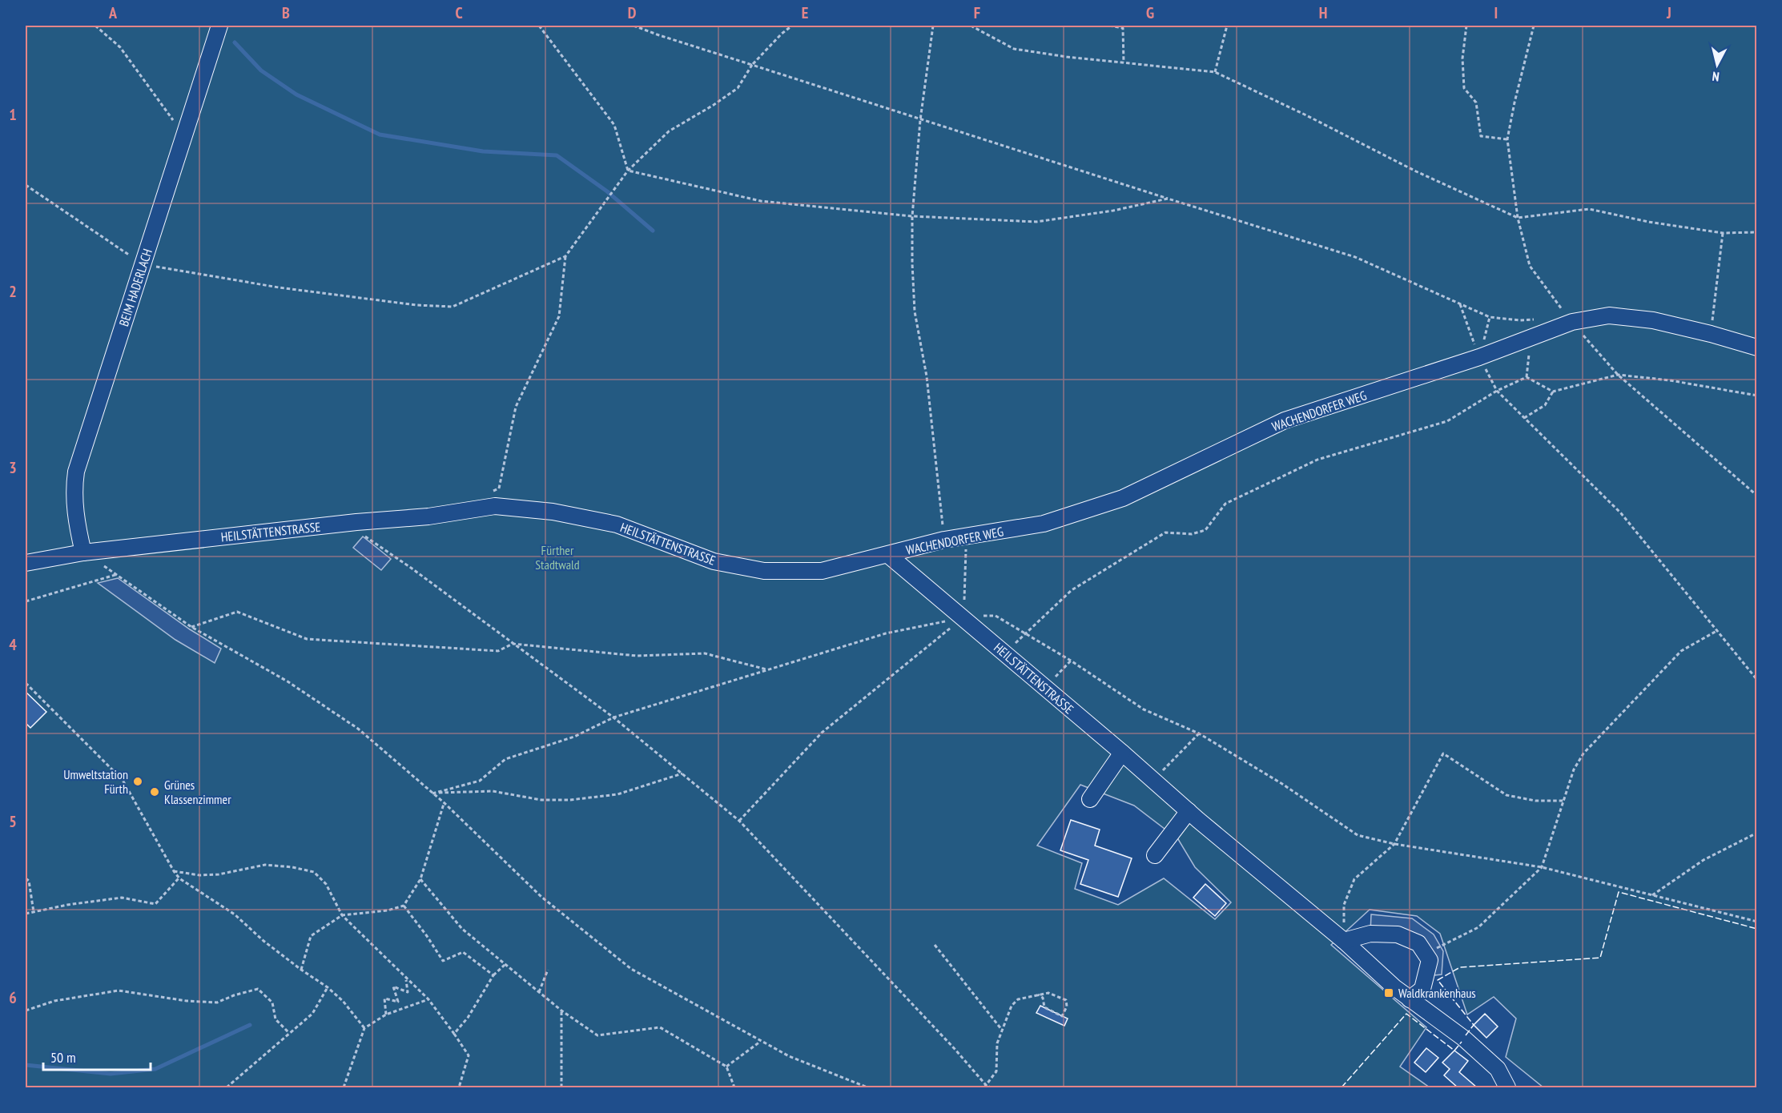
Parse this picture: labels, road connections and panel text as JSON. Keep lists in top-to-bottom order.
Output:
{
  "streets": {
    "street": ["BEIM HADERLACH", "WACHENDORFER WEG", "HEILSTÄTTENSTRASSE"]
  },
  "crossings": [
    ["BEIM HADERLACH", "HEILSTÄTTENSTRASSE"],
    ["WACHENDORFER WEG", "HEILSTÄTTENSTRASSE"]
  ],
  "parks": ["Fürther Stadtwald"],
  "places": {
    "other": ["Umweltstation Fürth", "Grünes Klassenzimmer"],
    "transit": ["Waldkrankenhaus"]
  },
  "scale_bar": "50 m",
  "north": "bottom",
  "grid": {
    "columns": [
      "A",
      "B",
      "C",
      "D",
      "E",
      "F",
      "G",
      "H",
      "I",
      "J"
    ],
    "rows": [
      "1",
      "2",
      "3",
      "4",
      "5",
      "6"
    ]
  }
}
